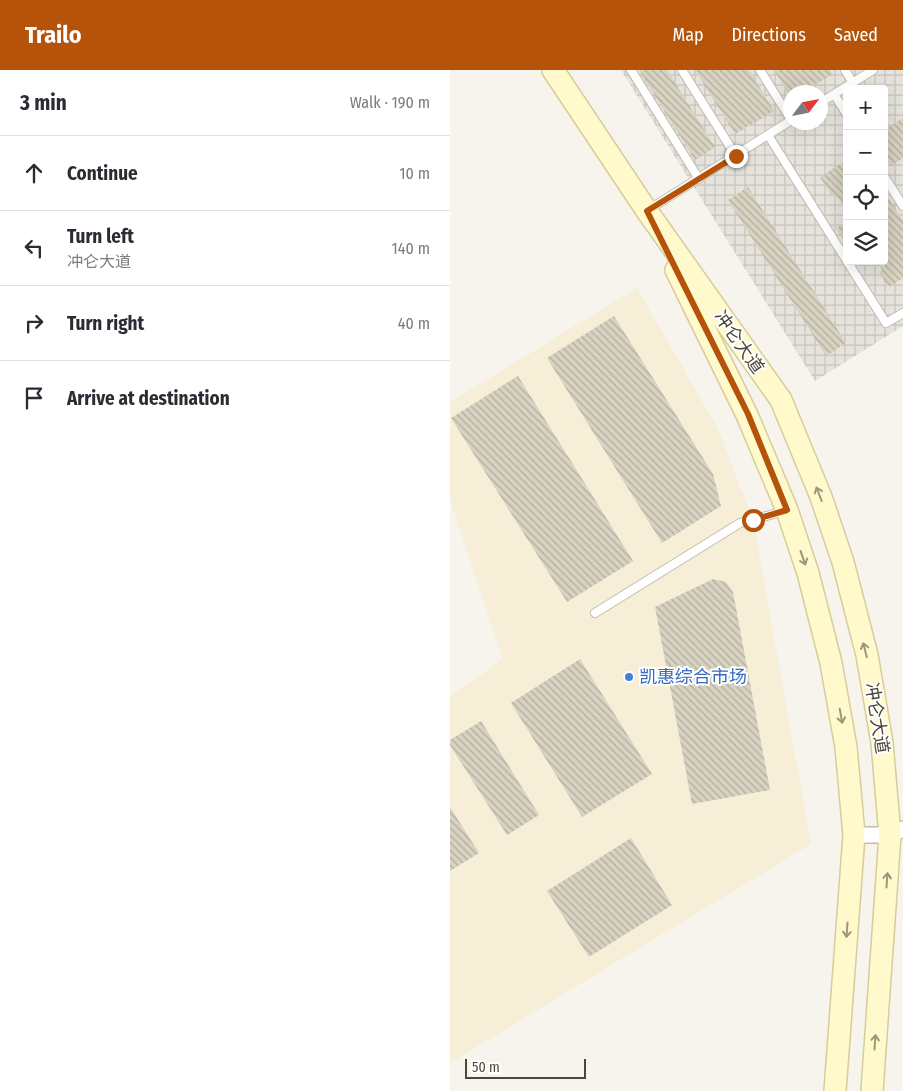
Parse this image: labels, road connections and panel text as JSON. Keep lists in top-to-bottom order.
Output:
{
  "streets": {
    "main road": ["冲仑大道"]
  },
  "places": ["凯惠综合市场"],
  "scale_bar": "50 m",
  "north": "top right",
  "page": {
    "header": "Trailo",
    "nav": ["Map", "Directions", "Saved"],
    "heading": ["3 min", "Walk · 190 m"],
    "map_buttons": ["+", "−"],
    "list": [
      ["Continue", "10 m"],
      ["Turn left", "冲仑大道", "140 m"],
      ["Turn right", "40 m"],
      "Arrive at destination"
    ],
    "scale": "50 m"
  }
}
